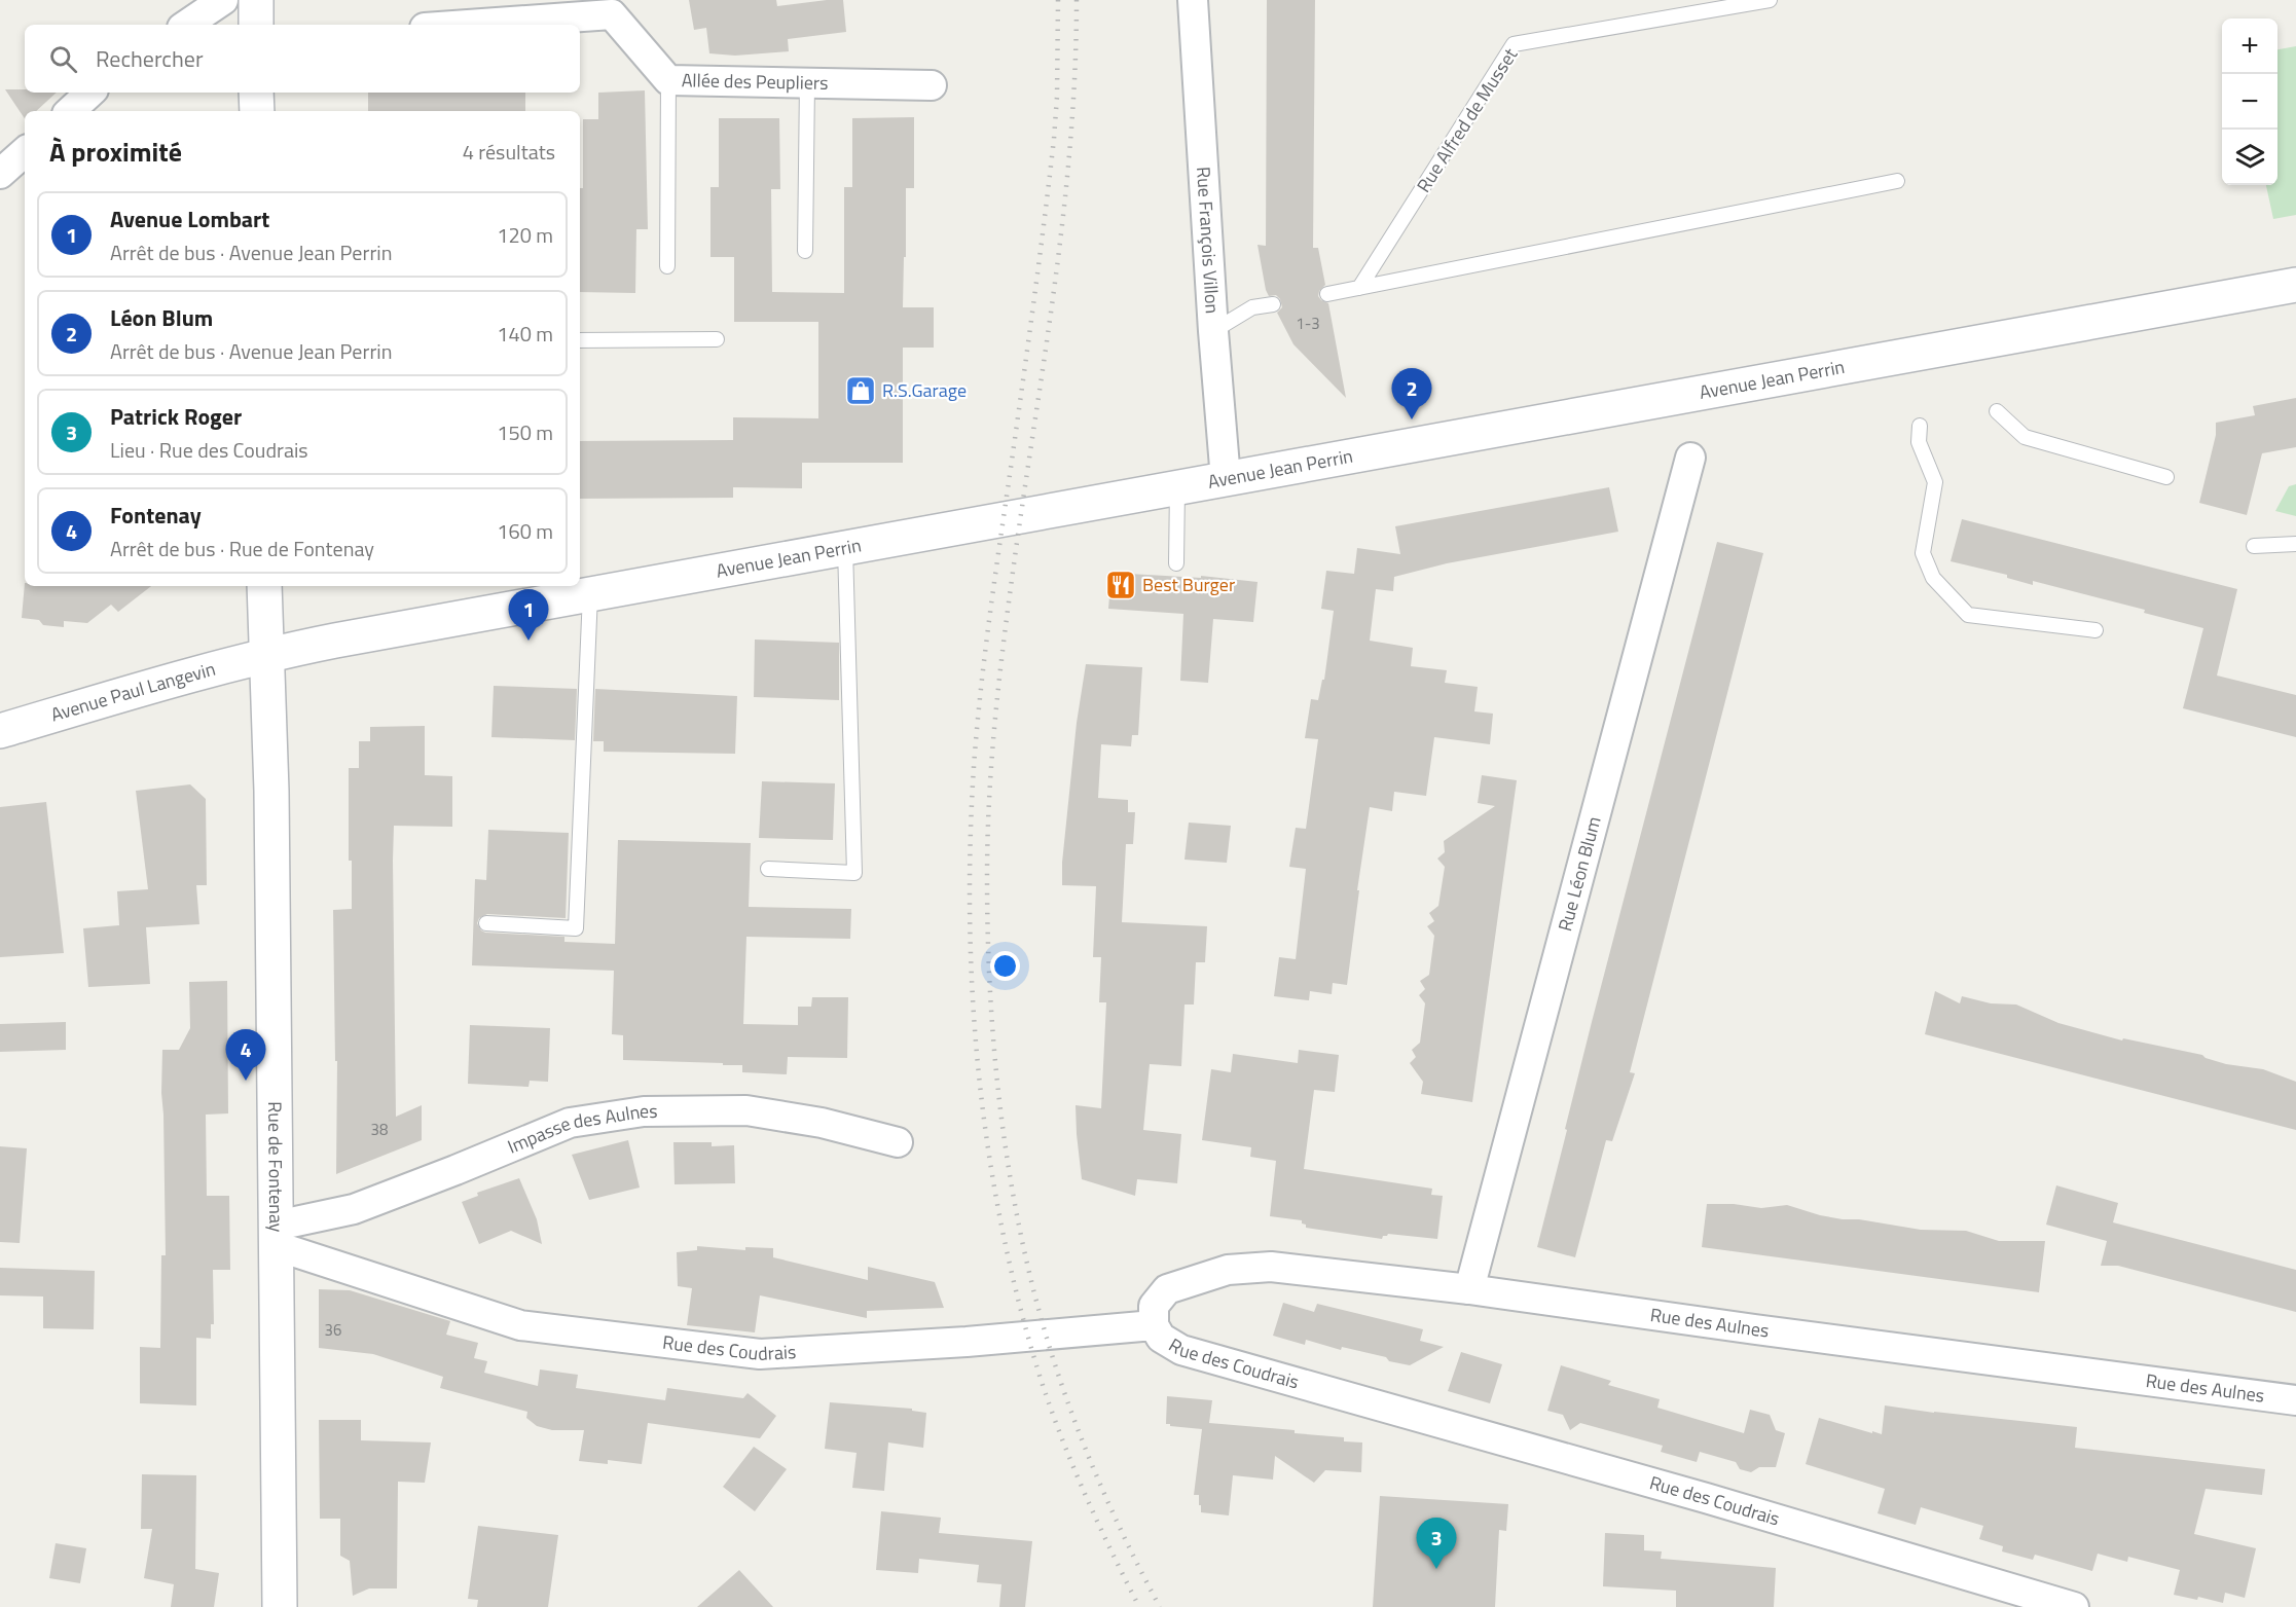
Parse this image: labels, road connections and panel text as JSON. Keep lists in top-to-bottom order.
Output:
{
  "streets": {
    "main road": ["Avenue Jean Perrin", "Avenue Paul Langevin", "Rue de Fontenay"],
    "street": [
      "Allée des Peupliers",
      "Rue François Villon",
      "Rue Léon Blum",
      "Impasse des Aulnes",
      "Rue des Aulnes",
      "Rue des Coudrais"
    ],
    "lane": ["Rue Alfred de Musset"]
  },
  "crossings": [
    ["Rue François Villon", "Avenue Jean Perrin"],
    ["Avenue Jean Perrin", "Avenue Paul Langevin"],
    ["Avenue Jean Perrin", "Rue de Fontenay"],
    ["Avenue Paul Langevin", "Rue de Fontenay"],
    ["Rue Léon Blum", "Rue des Aulnes"],
    ["Impasse des Aulnes", "Rue de Fontenay"],
    ["Impasse des Aulnes", "Rue des Coudrais"],
    ["Rue de Fontenay", "Rue des Coudrais"],
    ["Rue des Aulnes", "Rue des Coudrais"]
  ],
  "places": {
    "shop": ["R.S.Garage"],
    "restaurant": ["Best Burger"]
  },
  "house_numbers": ["1-3", "38", "36"],
  "page": {
    "map_buttons": ["+", "−"],
    "search": "Rechercher",
    "heading": ["À proximité", "4 résultats"],
    "list": [
      {
        "mark": "1",
        "name": "Avenue Lombart",
        "note": "Arrêt de bus · Avenue Jean Perrin",
        "value": "120 m"
      },
      {
        "mark": "2",
        "name": "Léon Blum",
        "note": "Arrêt de bus · Avenue Jean Perrin",
        "value": "140 m"
      },
      {
        "mark": "3",
        "name": "Patrick Roger",
        "note": "Lieu · Rue des Coudrais",
        "value": "150 m"
      },
      {
        "mark": "4",
        "name": "Fontenay",
        "note": "Arrêt de bus · Rue de Fontenay",
        "value": "160 m"
      }
    ],
    "pins": [
      "2",
      "1",
      "4",
      "3"
    ]
  }
}
